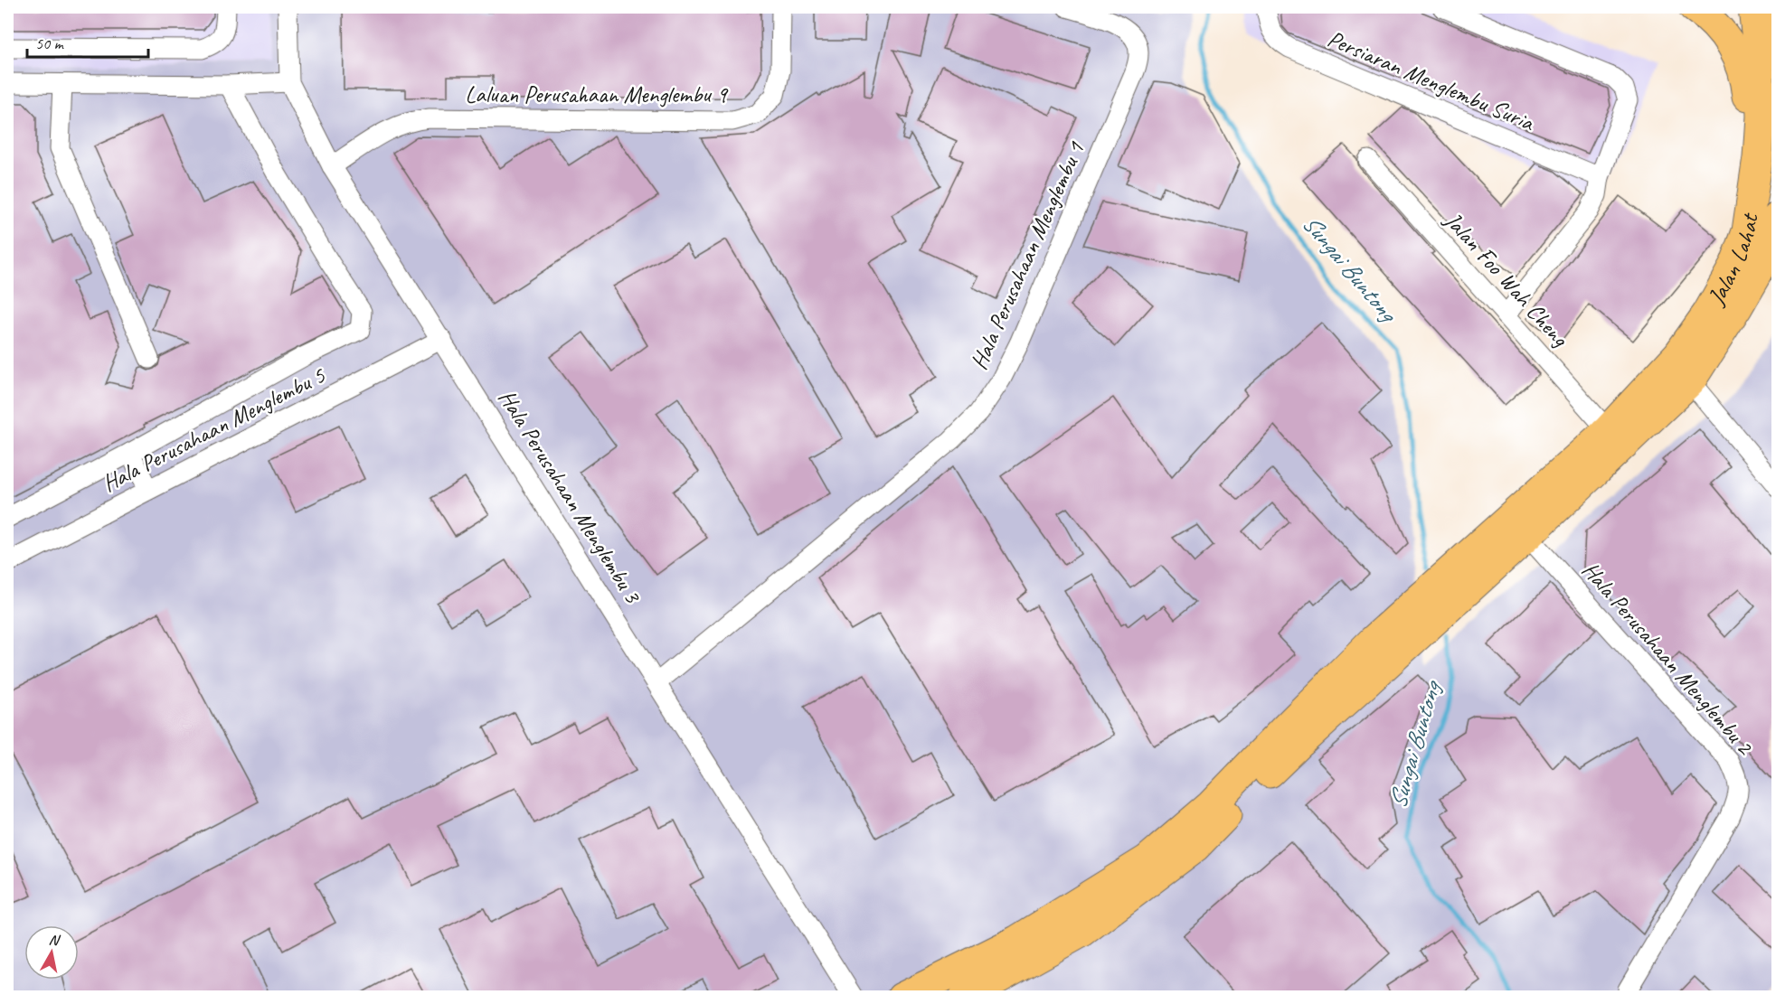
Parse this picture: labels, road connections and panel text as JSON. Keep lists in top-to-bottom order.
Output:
{
  "streets": {
    "main road": ["Jalan Lahat"],
    "street": [
      "Persiaran Menglembu Suria",
      "Laluan Perusahaan Menglembu 9",
      "Hala Perusahaan Menglembu 1",
      "Jalan Foo Wah Cheng",
      "Hala Perusahaan Menglembu 5",
      "Hala Perusahaan Menglembu 3",
      "Hala Perusahaan Menglembu 2"
    ]
  },
  "crossings": [
    ["Laluan Perusahaan Menglembu 9", "Hala Perusahaan Menglembu 3"],
    ["Hala Perusahaan Menglembu 1", "Hala Perusahaan Menglembu 3"],
    ["Jalan Lahat", "Jalan Foo Wah Cheng"],
    ["Hala Perusahaan Menglembu 5", "Hala Perusahaan Menglembu 3"]
  ],
  "water": ["Sungai Buntong"],
  "scale_bar": "50 m",
  "north": "top"
}
